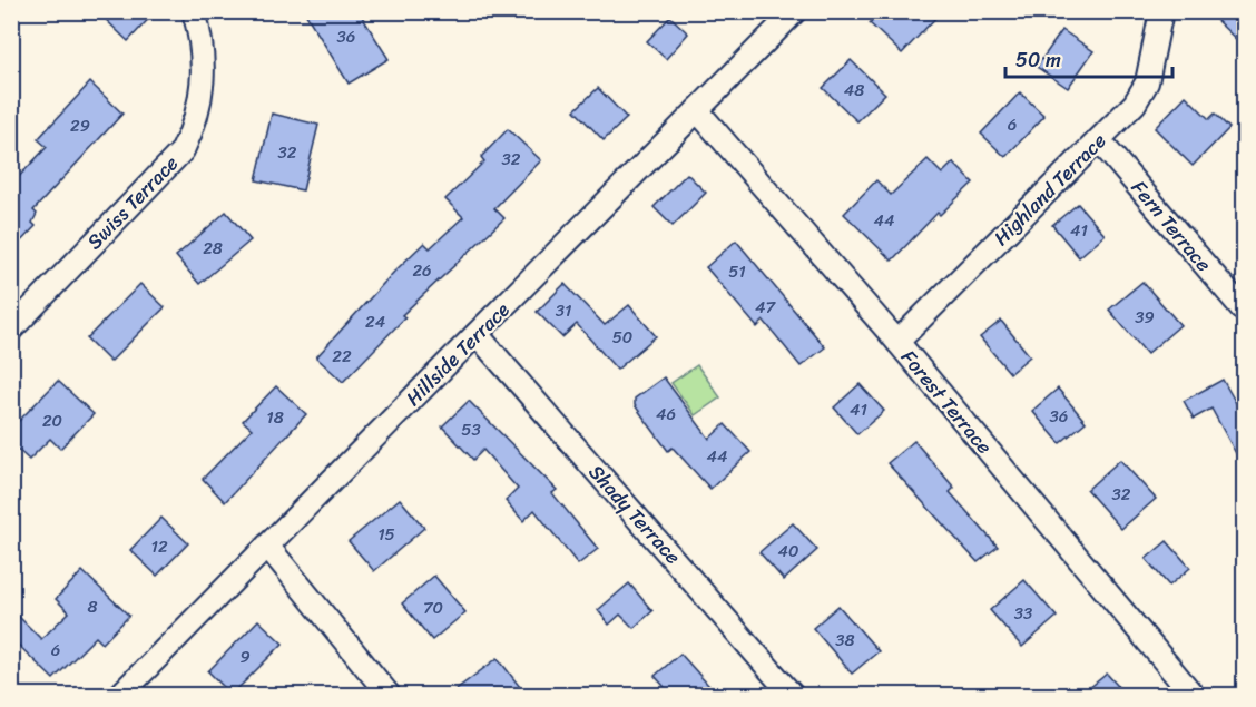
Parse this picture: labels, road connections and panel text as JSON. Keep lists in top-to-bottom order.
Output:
{
  "streets": {
    "street": [
      "Highland Terrace",
      "Swiss Terrace",
      "Fern Terrace",
      "Hillside Terrace",
      "Forest Terrace",
      "Shady Terrace"
    ]
  },
  "crossings": [
    ["Highland Terrace", "Fern Terrace"],
    ["Highland Terrace", "Forest Terrace"],
    ["Hillside Terrace", "Forest Terrace"],
    ["Hillside Terrace", "Shady Terrace"]
  ],
  "house_numbers": [
    "36",
    "48",
    "6",
    "29",
    "32",
    "32",
    "44",
    "41",
    "28",
    "26",
    "51",
    "47",
    "31",
    "39",
    "24",
    "50",
    "22",
    "41",
    "46",
    "36",
    "18",
    "20",
    "53",
    "44",
    "32",
    "15",
    "12",
    "40",
    "8",
    "70",
    "33",
    "38",
    "6",
    "9"
  ],
  "scale_bar": "50 m"
}
